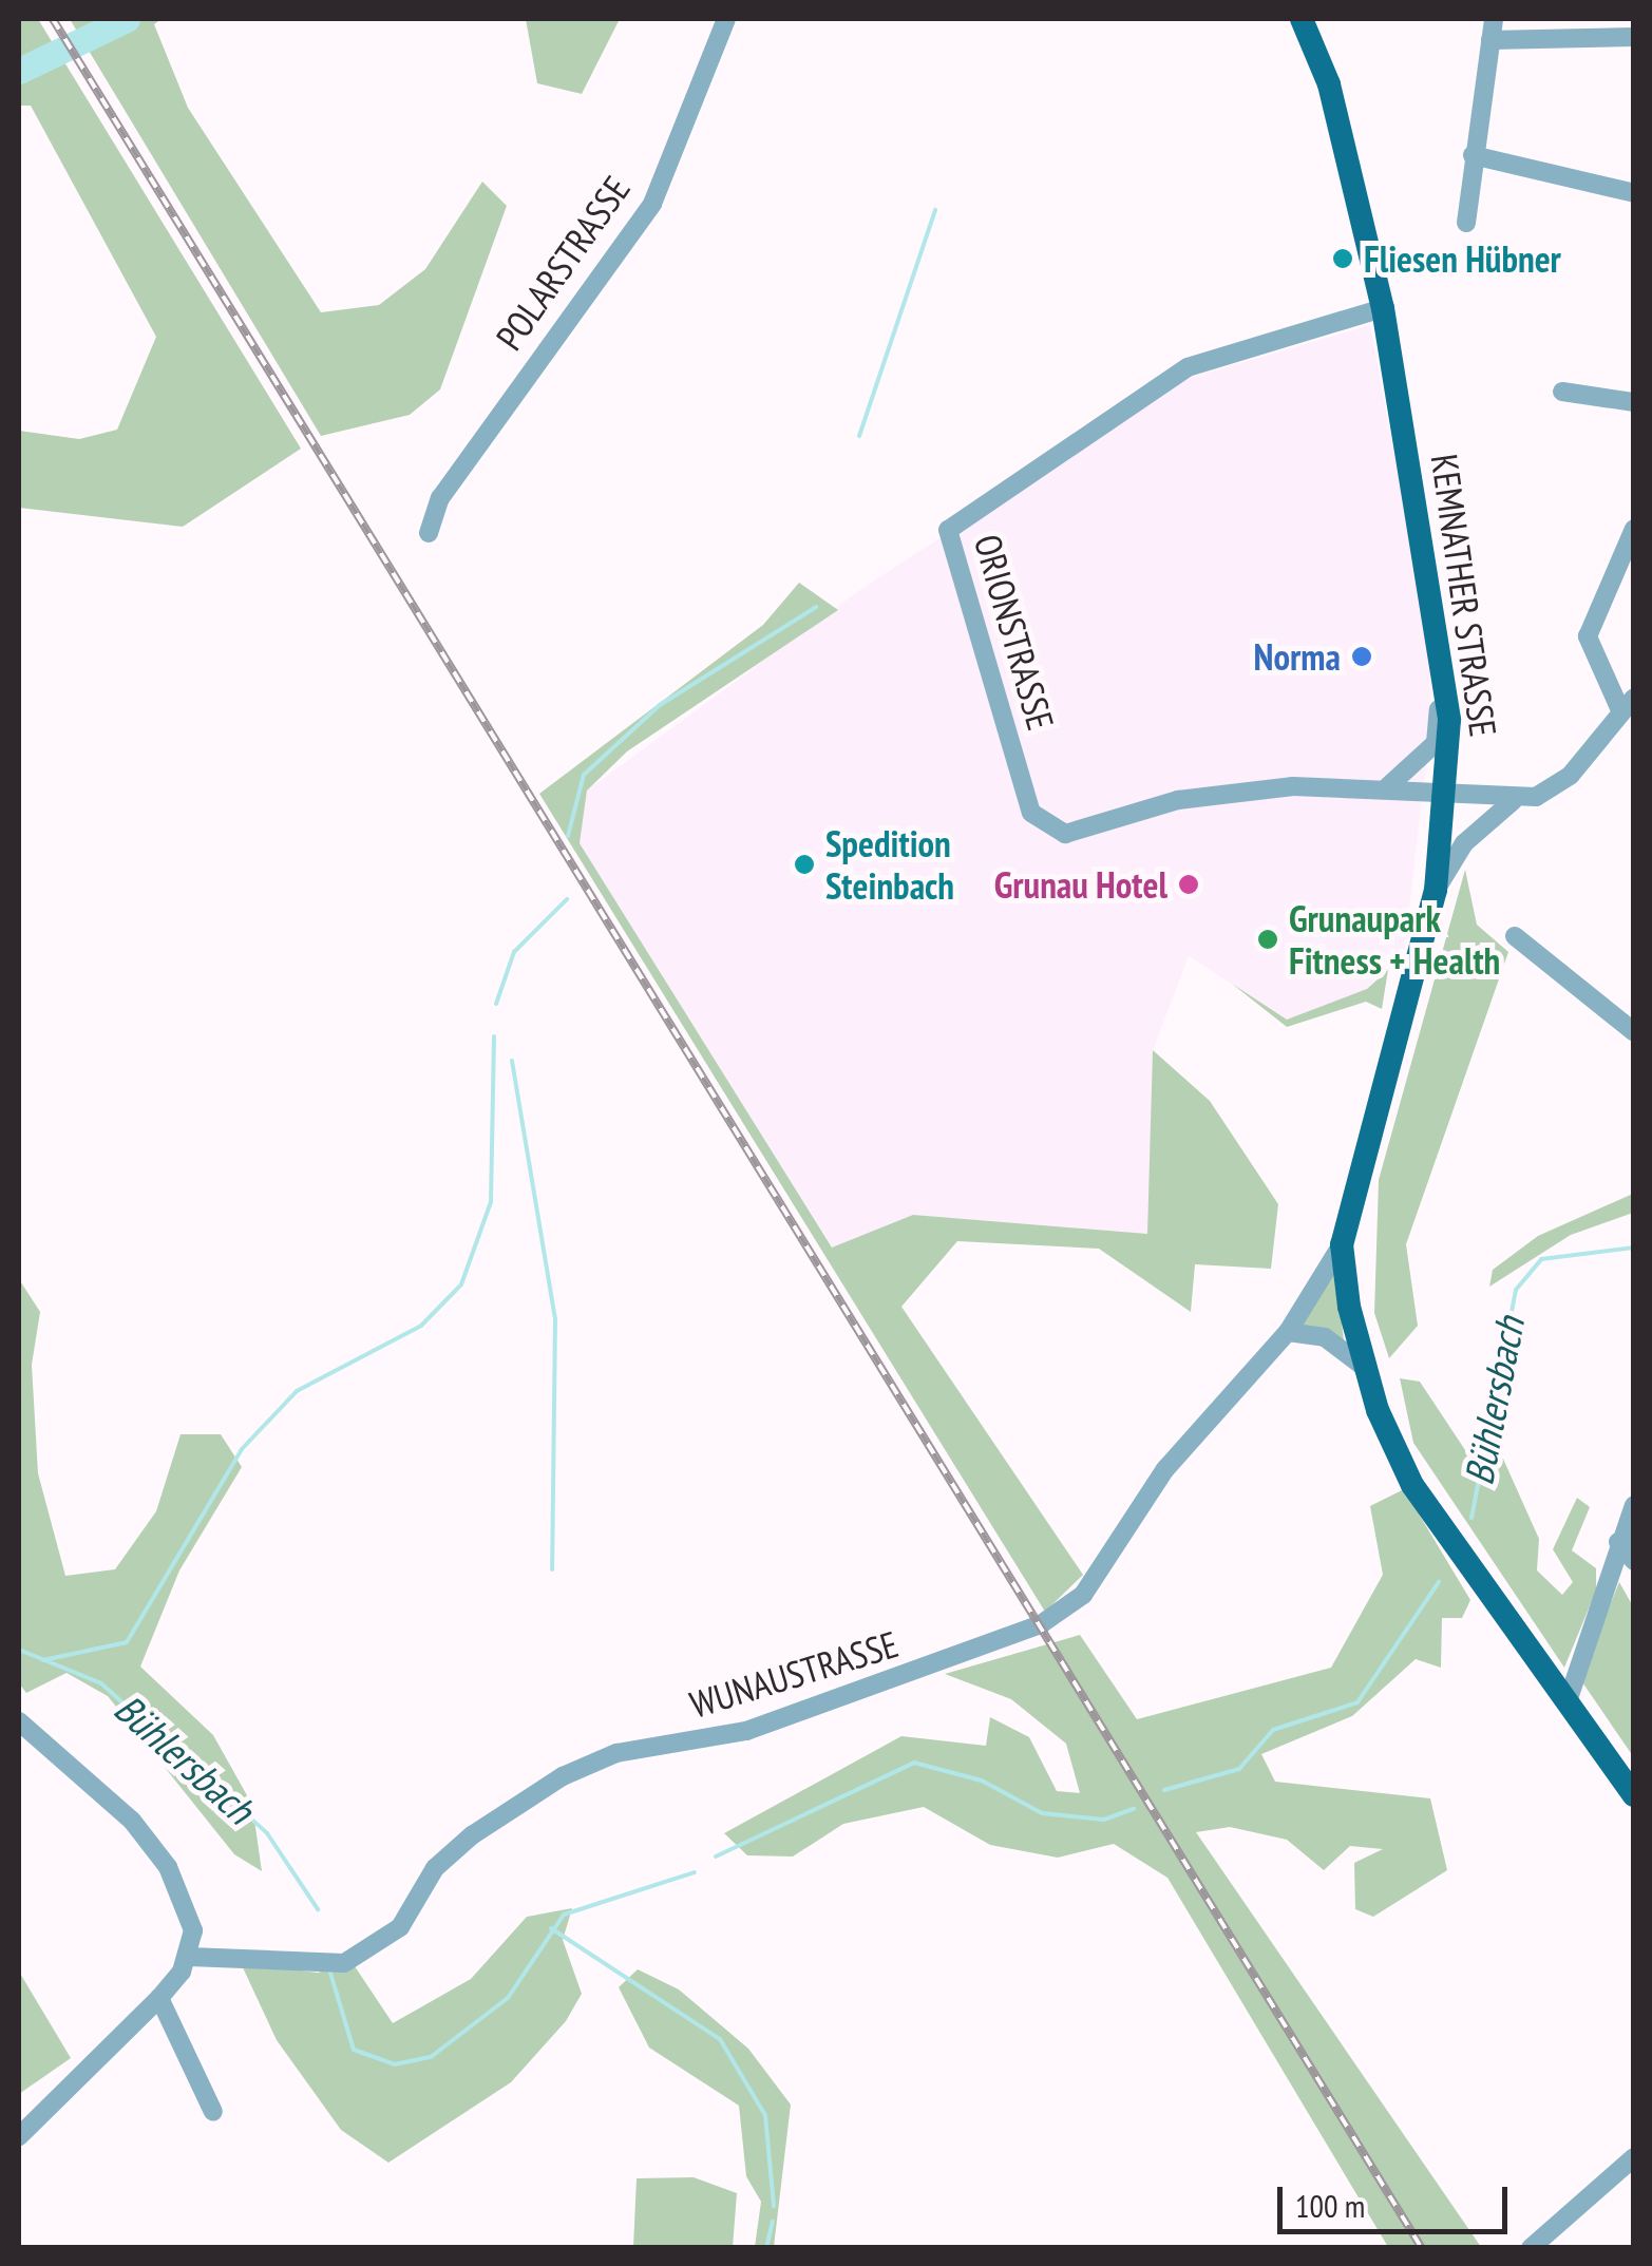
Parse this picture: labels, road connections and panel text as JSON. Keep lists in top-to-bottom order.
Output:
{
  "streets": {
    "main road": ["KEMNATHER STRASSE"],
    "street": ["POLARSTRASSE", "ORIONSTRASSE", "WUNAUSTRASSE"]
  },
  "crossings": [
    ["KEMNATHER STRASSE", "ORIONSTRASSE"],
    ["KEMNATHER STRASSE", "WUNAUSTRASSE"]
  ],
  "water": ["Bühlersbach"],
  "places": [
    "Fliesen Hübner",
    "Norma",
    "Spedition Steinbach",
    "Grunau Hotel",
    "Grunaupark Fitness + Health"
  ],
  "scale_bar": "100 m"
}
